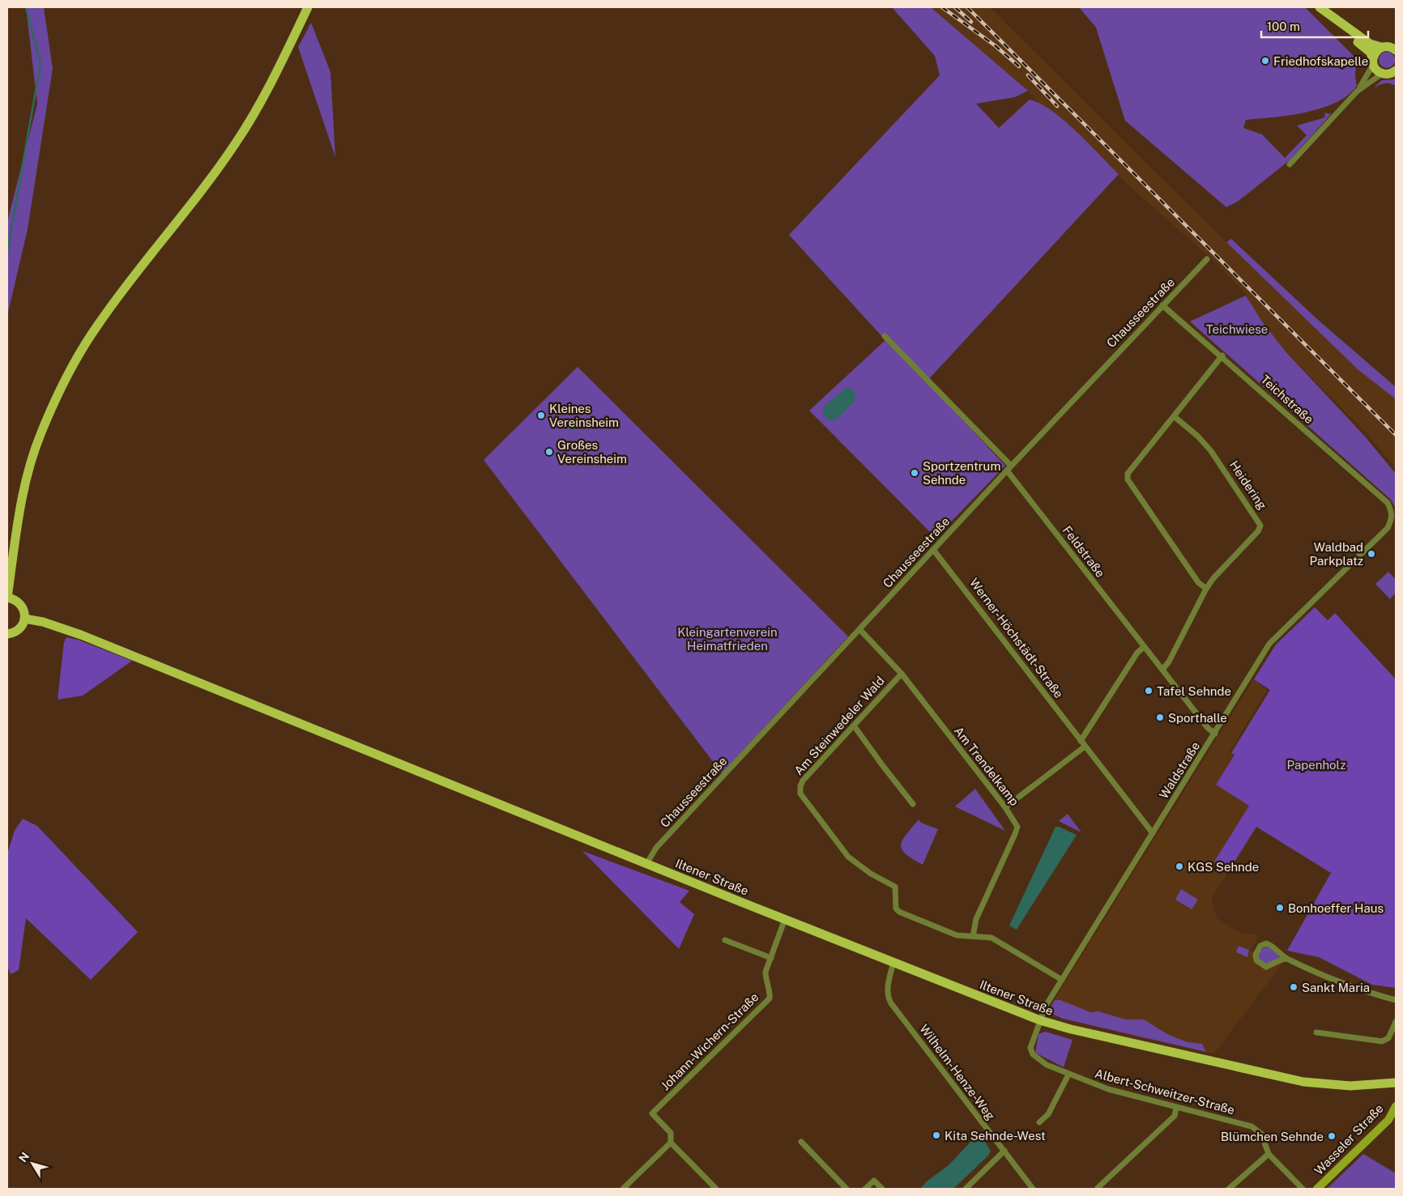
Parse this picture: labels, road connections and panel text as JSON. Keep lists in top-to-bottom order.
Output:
{
  "streets": {
    "main road": ["Iltener Straße", "Wasseler Straße"],
    "street": [
      "Chausseestraße",
      "Teichstraße",
      "Heidering",
      "Feldstraße",
      "Werner-Höchstädt-Straße",
      "Am Steinwedeler Wald",
      "Am Trendelkamp",
      "Waldstraße",
      "Johann-Wichern-Straße",
      "Wilhelm-Henze-Weg",
      "Albert-Schweitzer-Straße"
    ]
  },
  "crossings": [
    ["Chausseestraße", "Teichstraße"],
    ["Chausseestraße", "Feldstraße"],
    ["Chausseestraße", "Werner-Höchstädt-Straße"],
    ["Chausseestraße", "Am Trendelkamp"],
    ["Chausseestraße", "Iltener Straße"],
    ["Teichstraße", "Waldstraße"],
    ["Heidering", "Feldstraße"],
    ["Feldstraße", "Waldstraße"],
    ["Werner-Höchstädt-Straße", "Waldstraße"],
    ["Am Steinwedeler Wald", "Am Trendelkamp"],
    ["Am Steinwedeler Wald", "Waldstraße"],
    ["Waldstraße", "Iltener Straße"],
    ["Waldstraße", "Albert-Schweitzer-Straße"],
    ["Iltener Straße", "Johann-Wichern-Straße"],
    ["Iltener Straße", "Wilhelm-Henze-Weg"],
    ["Iltener Straße", "Albert-Schweitzer-Straße"]
  ],
  "parks": ["Teichwiese", "Kleingartenverein Heimatfrieden", "Papenholz"],
  "places": [
    "Friedhofskapelle",
    "Kleines Vereinsheim",
    "Großes Vereinsheim",
    "Sportzentrum Sehnde",
    "Waldbad Parkplatz",
    "Tafel Sehnde",
    "Sporthalle",
    "KGS Sehnde",
    "Bonhoeffer Haus",
    "Sankt Maria",
    "Kita Sehnde-West",
    "Blümchen Sehnde"
  ],
  "scale_bar": "100 m",
  "north": "top left"
}
